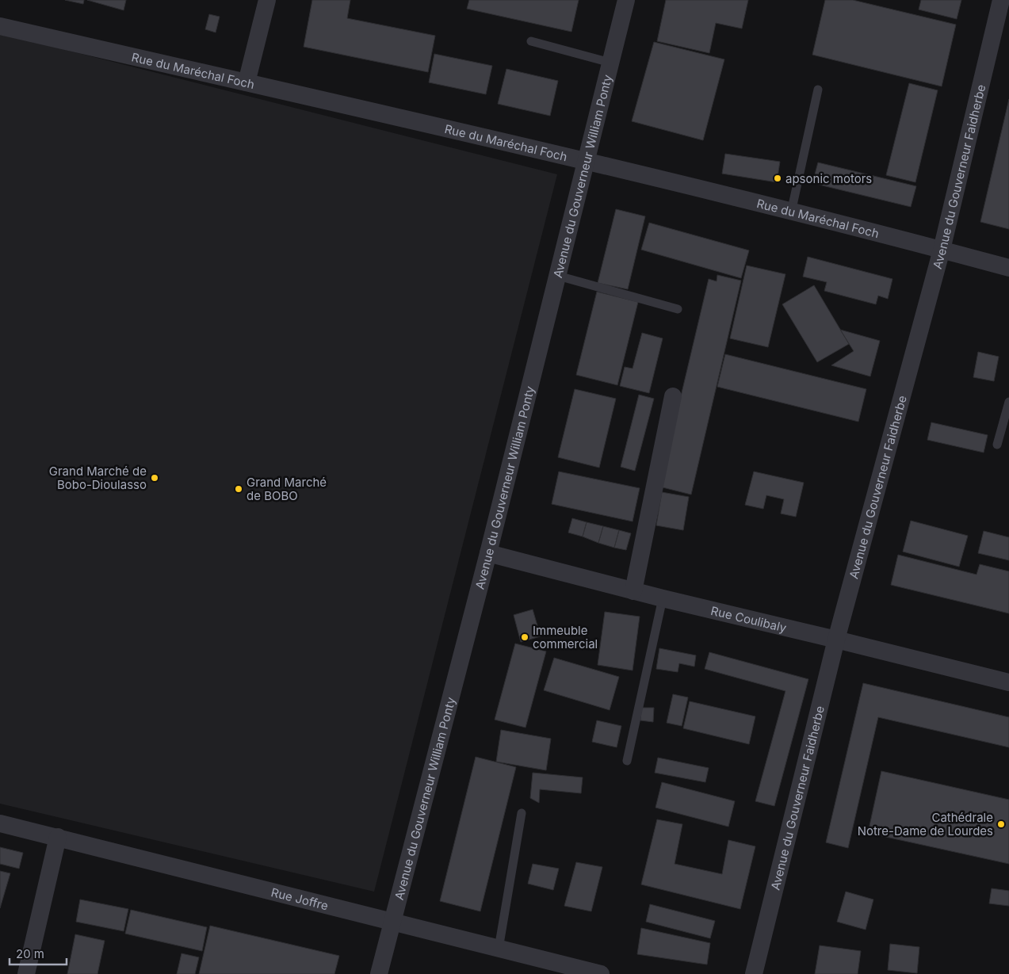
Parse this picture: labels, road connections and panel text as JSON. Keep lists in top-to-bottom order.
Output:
{
  "streets": {
    "street": [
      "Rue du Maréchal Foch",
      "Avenue du Gouverneur William Ponty",
      "Avenue du Gouverneur Faidherbe",
      "Rue Coulibaly",
      "Rue Joffre"
    ]
  },
  "crossings": [
    ["Rue du Maréchal Foch", "Avenue du Gouverneur William Ponty"],
    ["Rue du Maréchal Foch", "Avenue du Gouverneur Faidherbe"],
    ["Avenue du Gouverneur William Ponty", "Rue Coulibaly"],
    ["Avenue du Gouverneur William Ponty", "Rue Joffre"],
    ["Avenue du Gouverneur Faidherbe", "Rue Coulibaly"]
  ],
  "places": [
    "apsonic motors",
    "Grand Marché de Bobo-Dioulasso",
    "Grand Marché de BOBO",
    "Immeuble commercial",
    "Cathédrale Notre-Dame de Lourdes"
  ],
  "scale_bar": "20 m"
}
